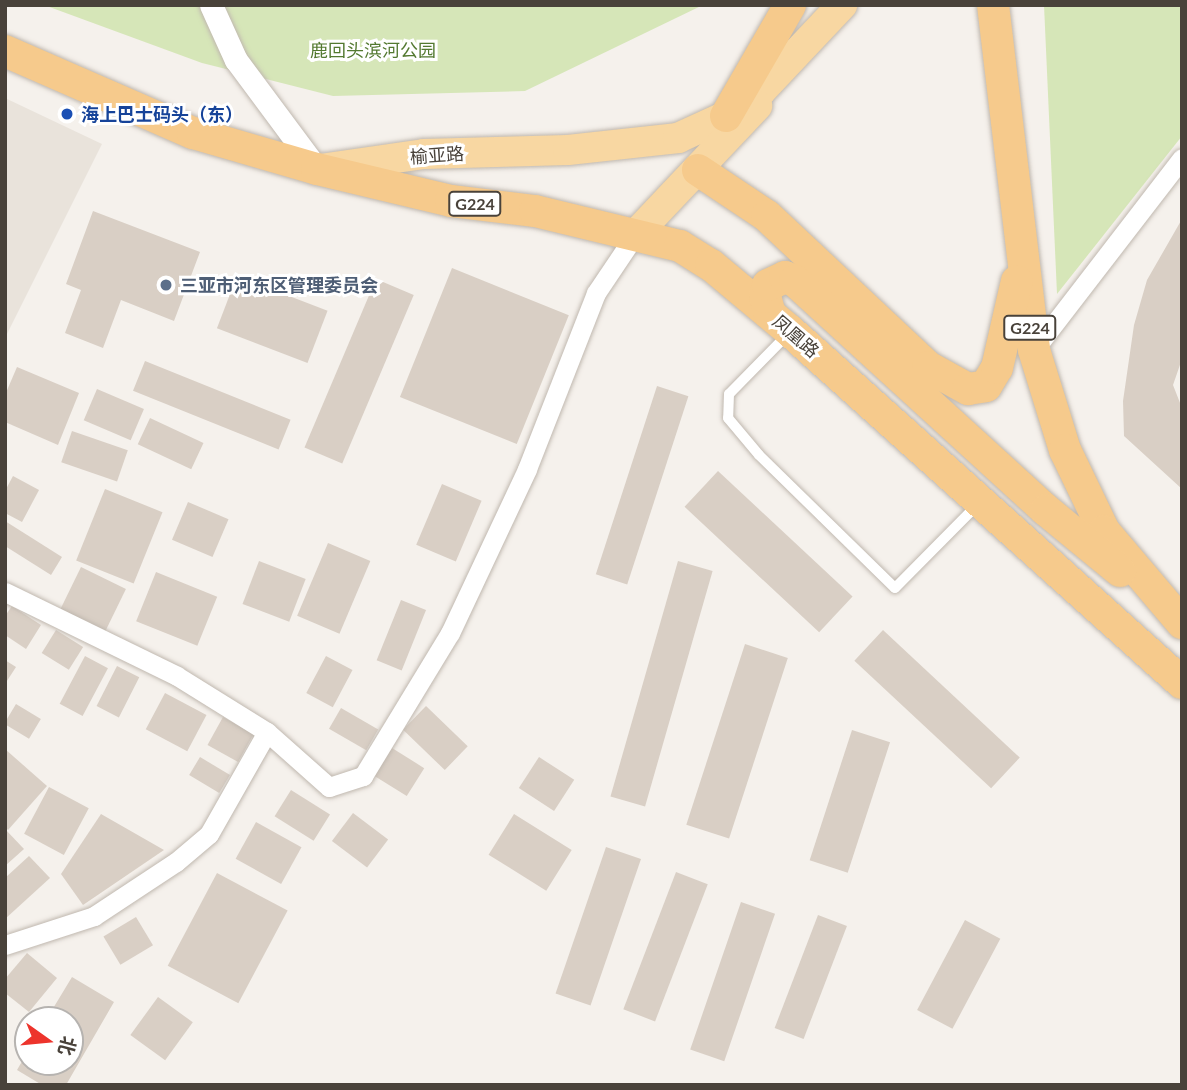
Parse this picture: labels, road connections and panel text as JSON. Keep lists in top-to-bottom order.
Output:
{
  "streets": {
    "highway": ["榆亚路", "G224", "凤凰路"]
  },
  "crossings": [
    ["榆亚路", "凤凰路"]
  ],
  "parks": ["鹿回头滨河公园"],
  "places": ["海上巴士码头（东）", "三亚市河东区管理委员会"],
  "north": "right"
}
